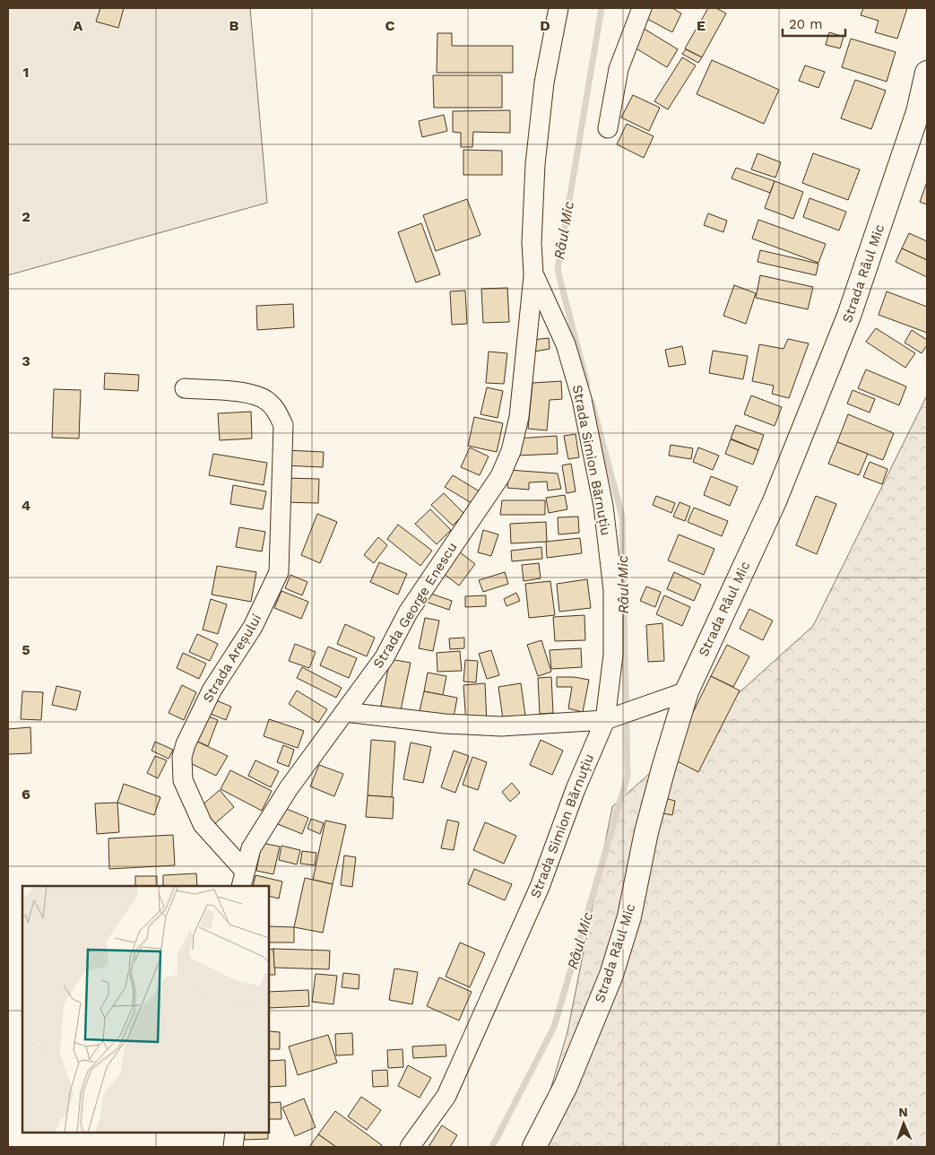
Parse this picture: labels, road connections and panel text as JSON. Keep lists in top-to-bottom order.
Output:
{
  "streets": {
    "street": [
      "Strada Râul Mic",
      "Strada Simion Bărnuțiu",
      "Strada George Enescu",
      "Strada Areșului"
    ]
  },
  "crossings": [
    ["Strada Simion Bărnuțiu", "Strada George Enescu"],
    ["Strada George Enescu", "Strada Areșului"]
  ],
  "water": ["Râul Mic"],
  "scale_bar": "20 m",
  "north": "top",
  "grid": {
    "columns": [
      "A",
      "B",
      "C",
      "D",
      "E"
    ],
    "rows": [
      "1",
      "2",
      "3",
      "4",
      "5",
      "6"
    ]
  }
}
